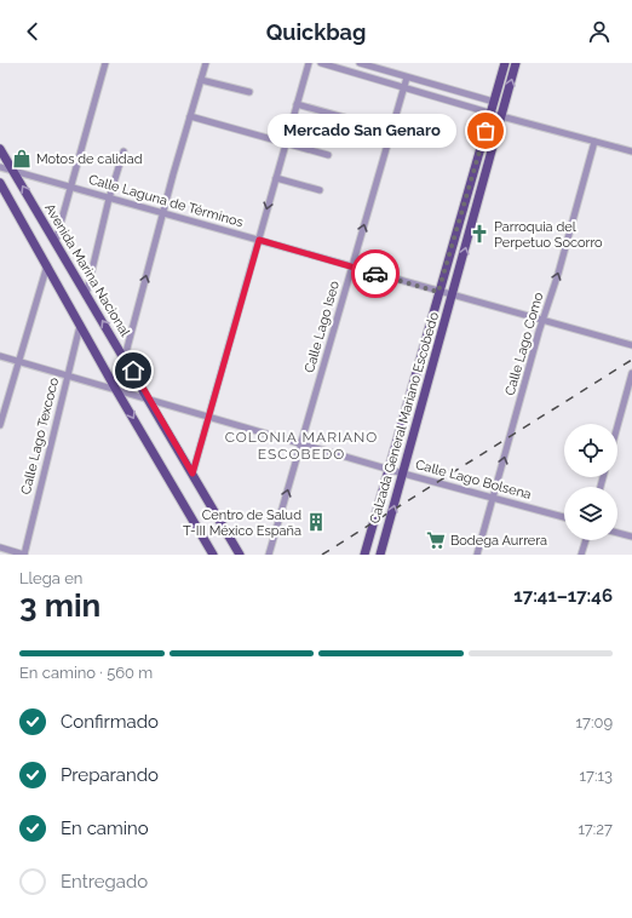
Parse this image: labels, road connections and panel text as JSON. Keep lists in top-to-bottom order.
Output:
{
  "streets": {
    "main road": ["Avenida Marina Nacional", "Calzada General Mariano Escobedo"],
    "street": [
      "Calle Laguna de Términos",
      "Calle Lago Iseo",
      "Calle Lago Como",
      "Calle Lago Texcoco",
      "Calle Lago Bolsena"
    ]
  },
  "crossings": [
    ["Calle Laguna de Términos", "Avenida Marina Nacional"],
    ["Calle Laguna de Términos", "Calle Lago Iseo"],
    ["Calle Laguna de Términos", "Calle Lago Como"],
    ["Calle Laguna de Términos", "Calzada General Mariano Escobedo"],
    ["Avenida Marina Nacional", "Calle Lago Bolsena"],
    ["Calle Lago Iseo", "Calle Lago Bolsena"],
    ["Calle Lago Como", "Calle Lago Bolsena"],
    ["Calzada General Mariano Escobedo", "Calle Lago Bolsena"],
    ["Calle Lago Texcoco", "Calle Lago Bolsena"]
  ],
  "one_way": ["Calle Lago Iseo", "Calle Lago Como"],
  "districts": ["COLONIA MARIANO ESCOBEDO"],
  "places": {
    "other": ["Mercado San Genaro"],
    "shop": ["Motos de calidad"],
    "church": ["Parroquia del Perpetuo Socorro"],
    "building": ["Centro de Salud T-III México España"],
    "supermarket": ["Bodega Aurrera"]
  },
  "page": {
    "header": "Quickbag",
    "bubble": "Mercado San Genaro",
    "heading": ["3 min", "Llega en", "17:41–17:46"],
    "bar": "En camino · 560 m",
    "list": [
      ["Confirmado", "17:09"],
      ["Preparando", "17:13"],
      ["En camino", "17:27"],
      "Entregado"
    ]
  }
}
